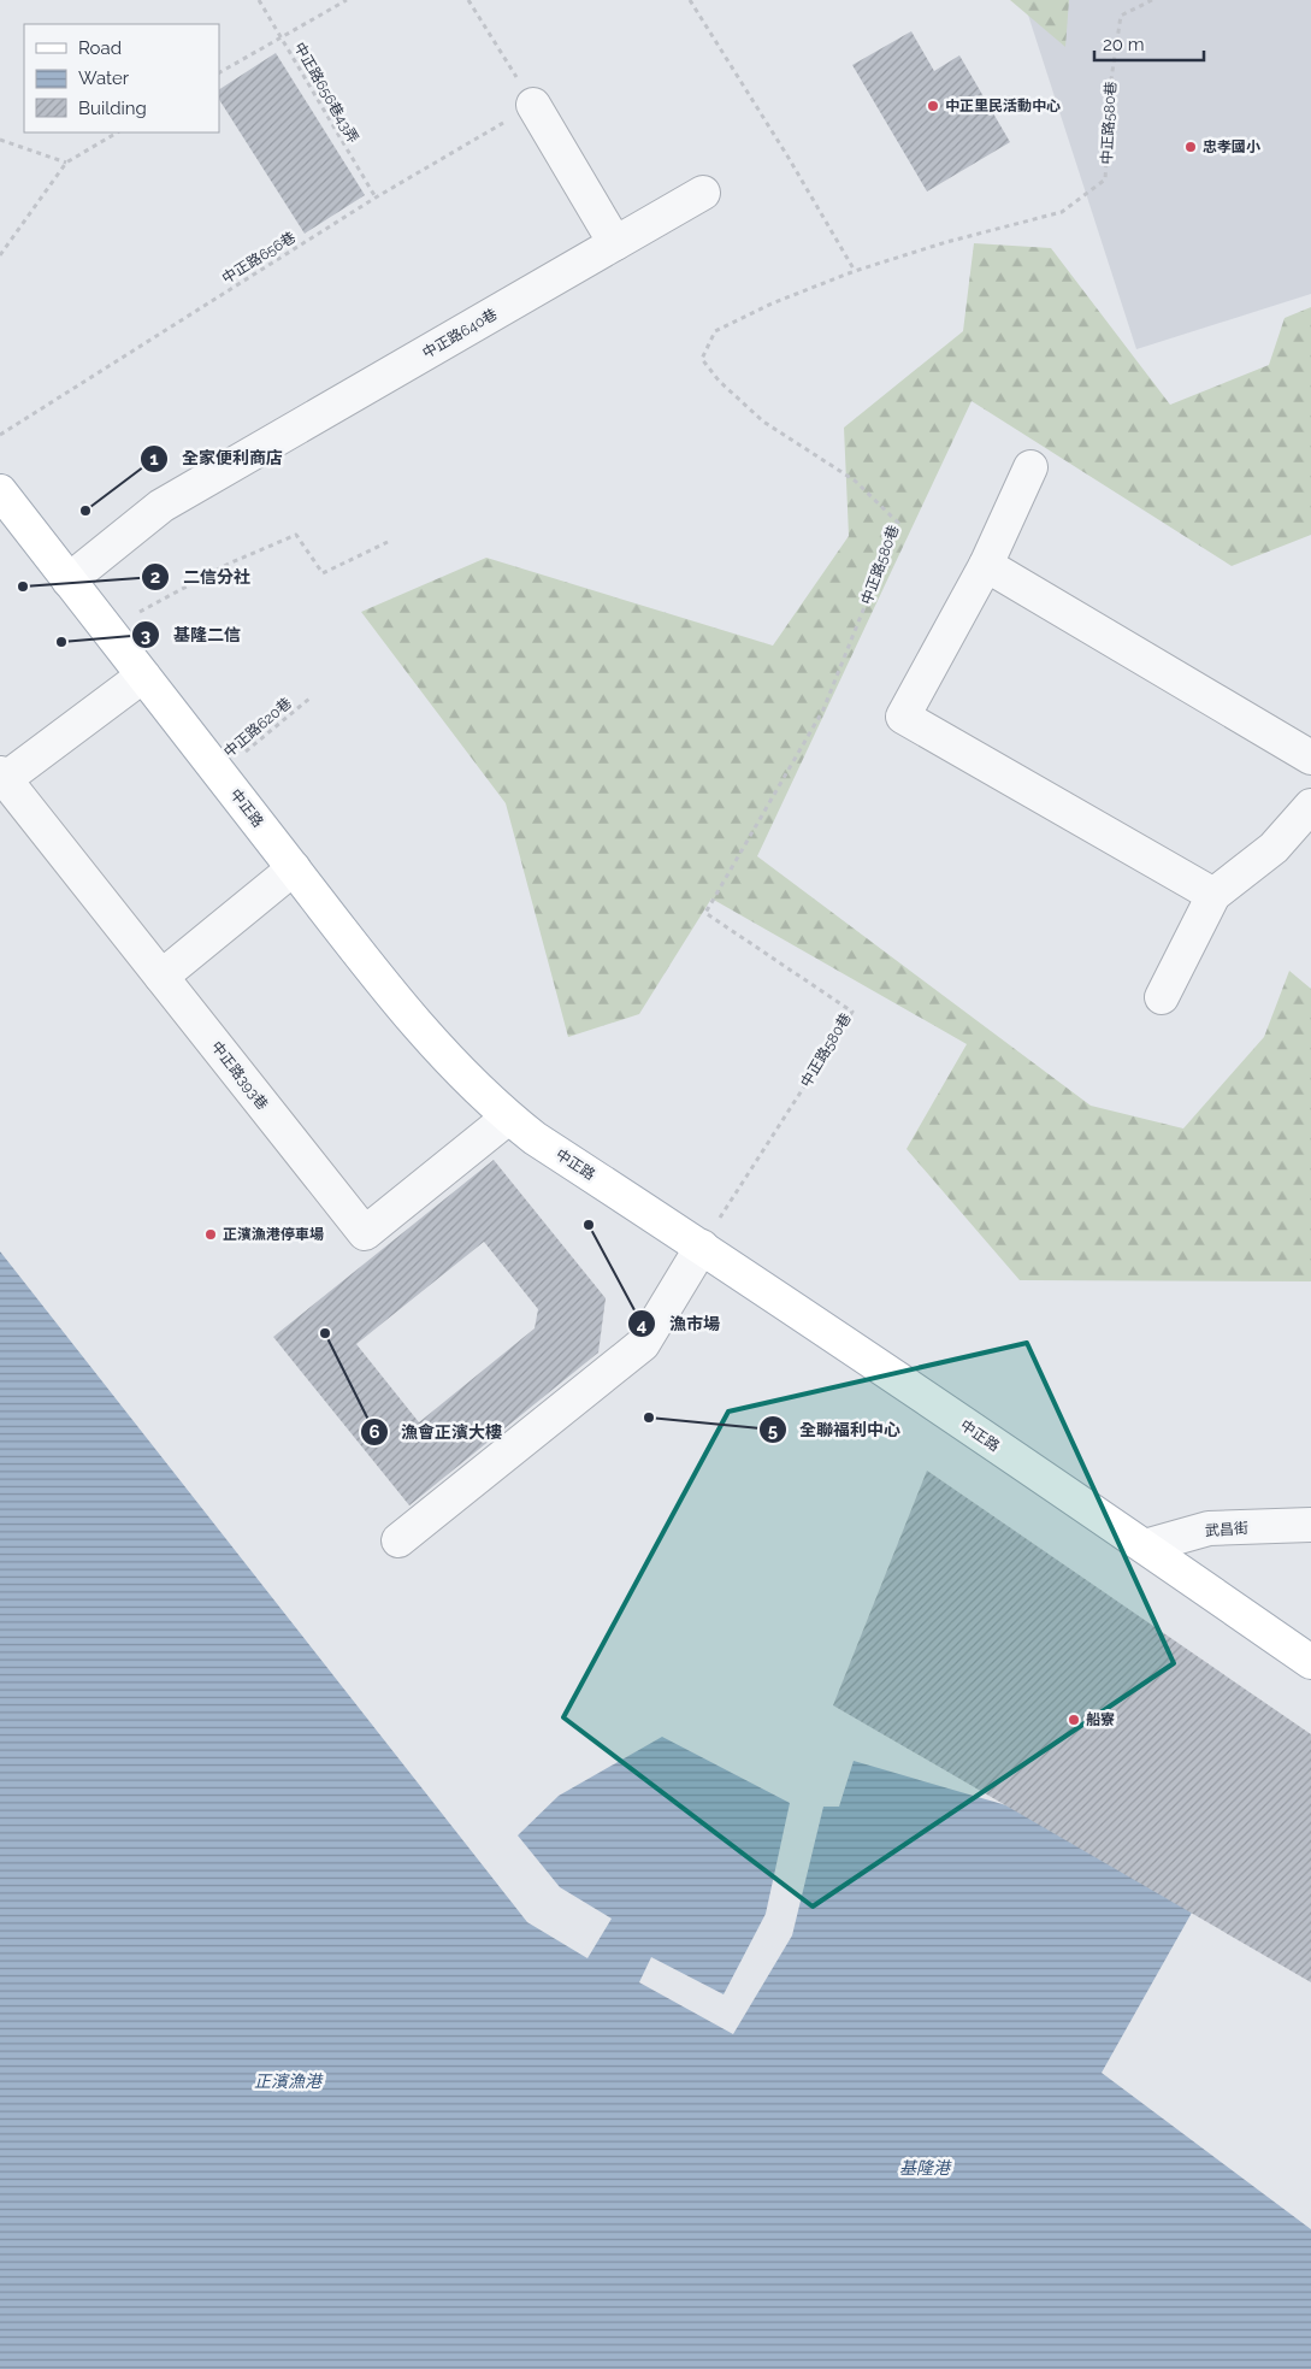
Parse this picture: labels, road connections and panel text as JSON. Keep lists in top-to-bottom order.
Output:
{
  "streets": {
    "main road": ["中正路"],
    "lane": ["中正路640巷", "中正路393巷", "武昌街"],
    "path": [
      "中正路656巷43弄",
      "中正路580巷",
      "中正路656巷",
      "中正路620巷"
    ]
  },
  "crossings": [
    ["中正路656巷43弄", "中正路656巷"],
    ["中正路580巷", "中正路"],
    ["中正路640巷", "中正路"],
    ["中正路620巷", "中正路"],
    ["中正路", "中正路393巷"],
    ["中正路", "武昌街"]
  ],
  "water": ["正濱漁港", "基隆港"],
  "places": [
    "中正里民活動中心",
    "忠孝國小",
    "全家便利商店",
    "二信分社",
    "基隆二信",
    "漁市場",
    "正濱漁港停車場",
    "漁會正濱大樓",
    "全聯福利中心",
    "船寮"
  ],
  "legend": ["Road", "Water", "Building"],
  "scale_bar": "20 m"
}
